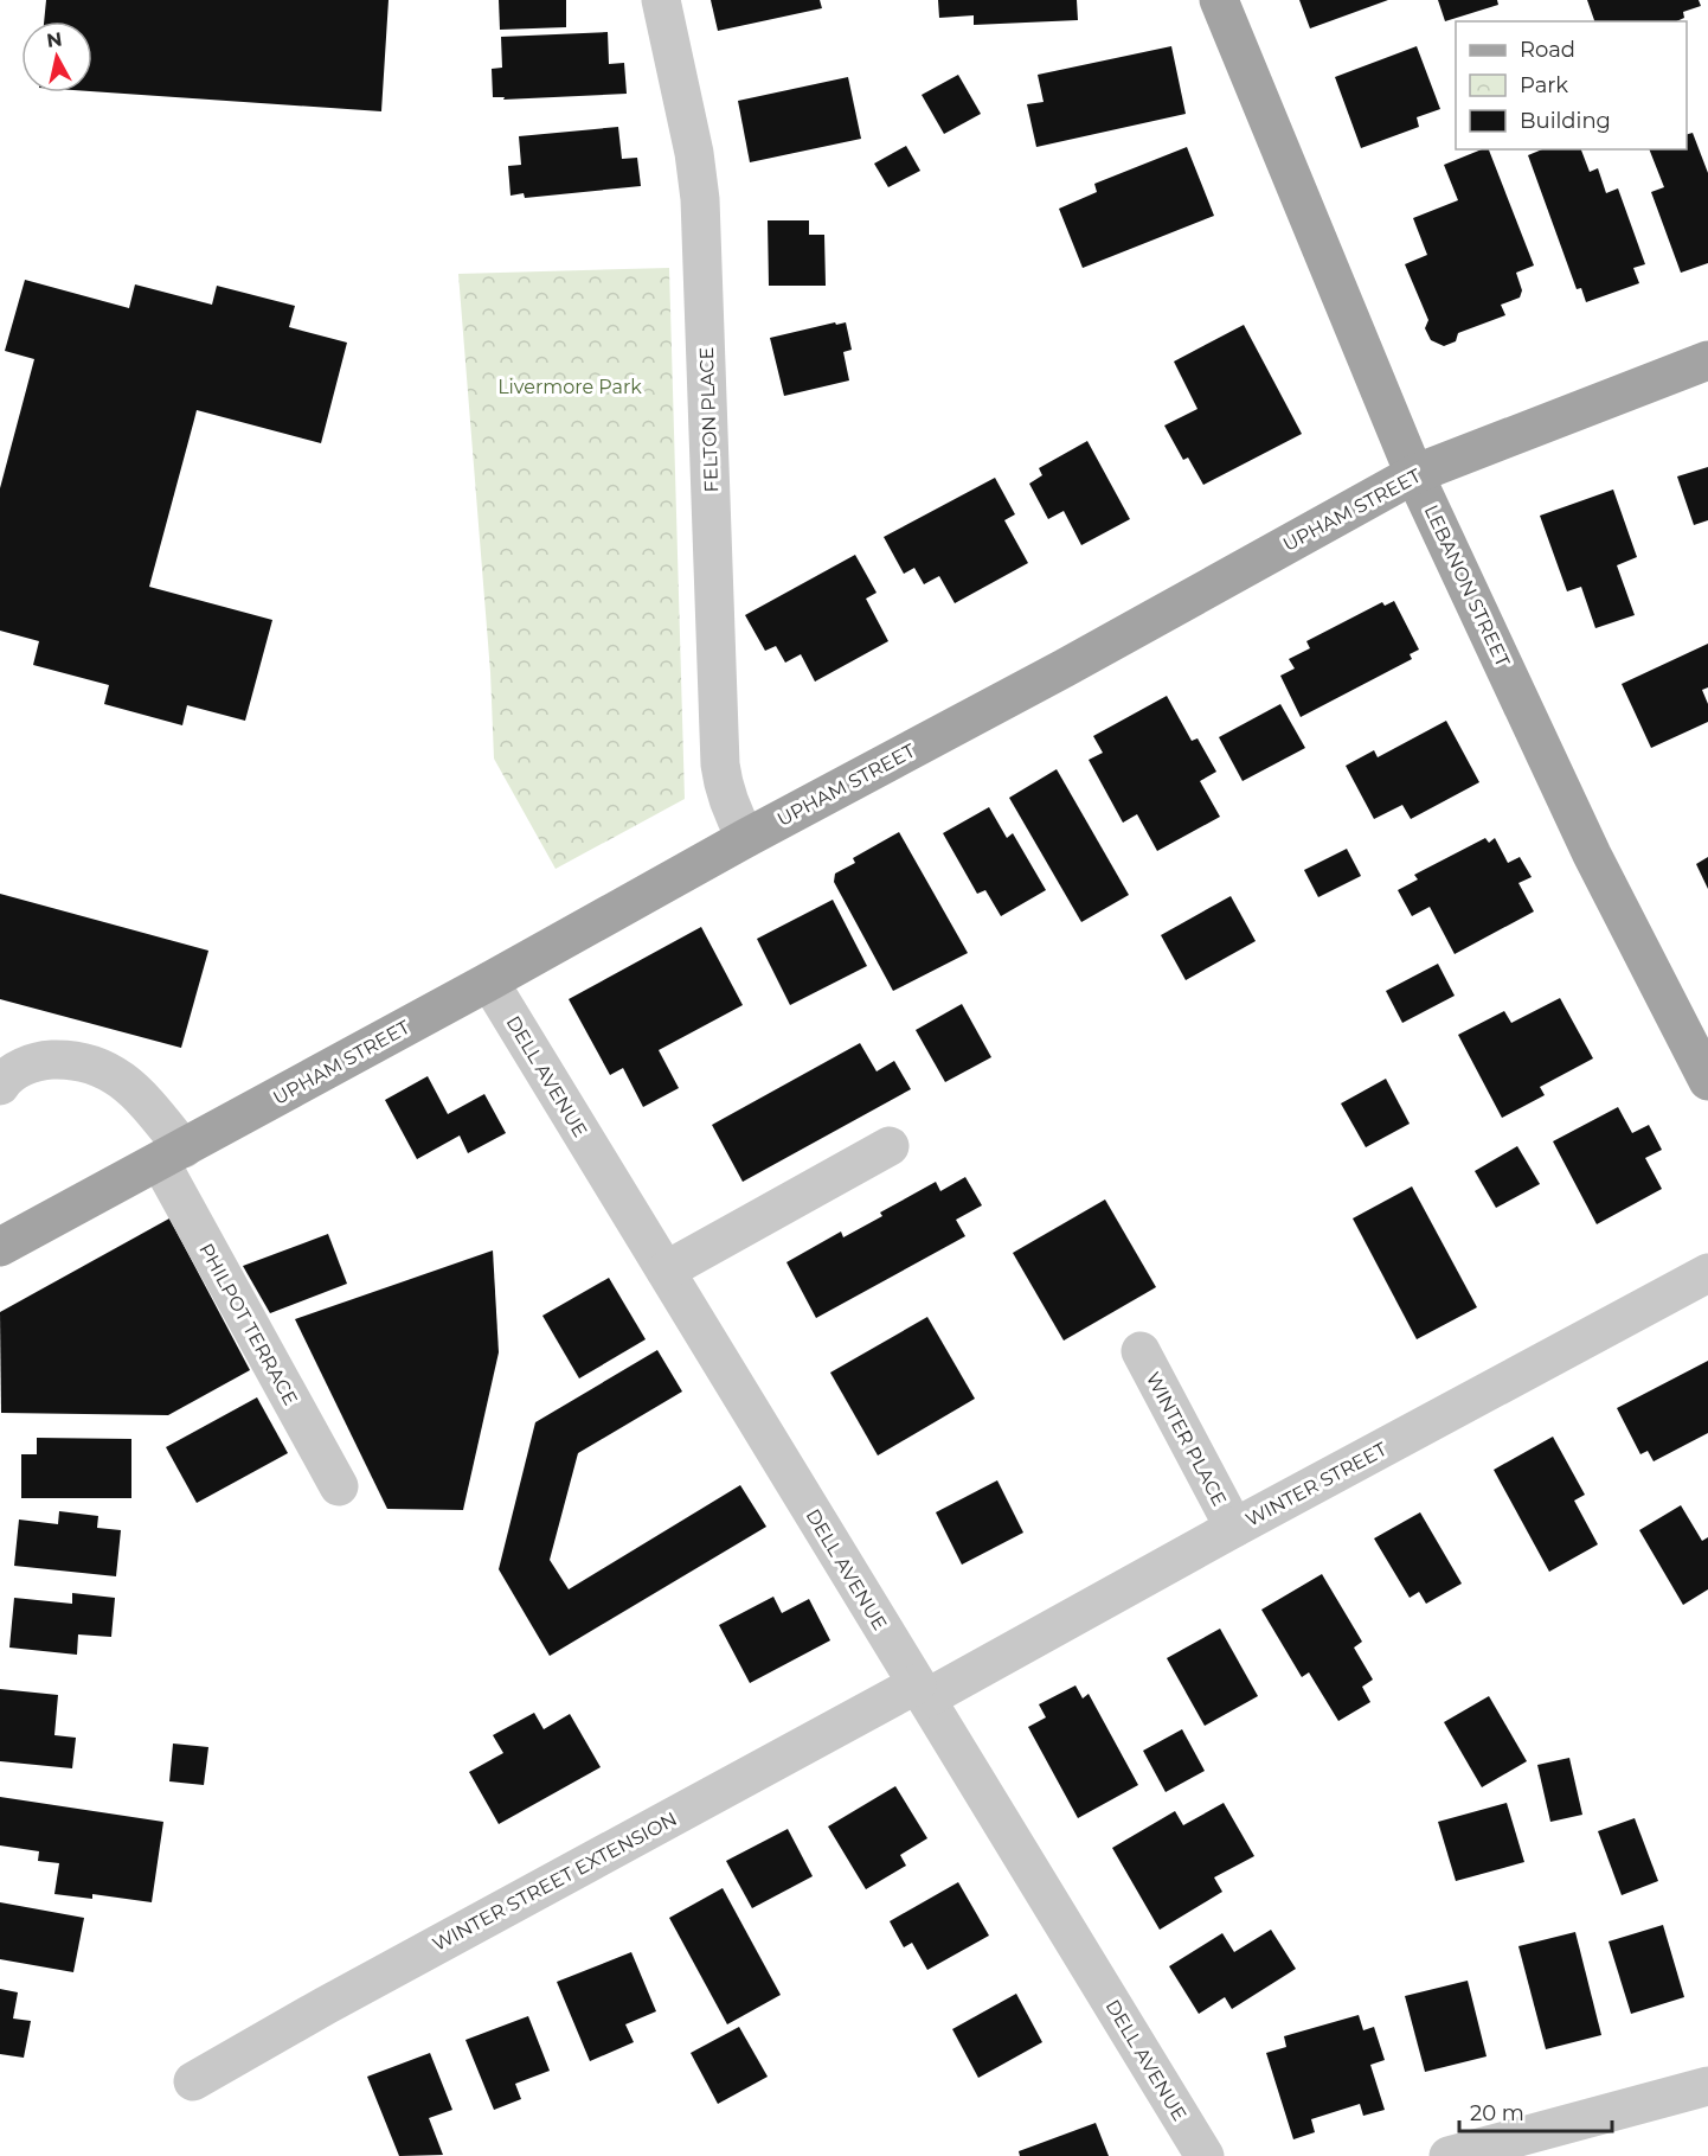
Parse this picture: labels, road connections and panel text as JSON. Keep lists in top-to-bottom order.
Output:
{
  "streets": {
    "main road": ["UPHAM STREET", "LEBANON STREET"],
    "street": [
      "FELTON PLACE",
      "DELL AVENUE",
      "PHILPOT TERRACE",
      "WINTER PLACE",
      "WINTER STREET",
      "WINTER STREET EXTENSION"
    ]
  },
  "crossings": [
    ["FELTON PLACE", "UPHAM STREET"],
    ["UPHAM STREET", "LEBANON STREET"],
    ["UPHAM STREET", "DELL AVENUE"],
    ["UPHAM STREET", "PHILPOT TERRACE"],
    ["DELL AVENUE", "WINTER STREET"],
    ["DELL AVENUE", "WINTER STREET EXTENSION"],
    ["WINTER PLACE", "WINTER STREET"],
    ["WINTER STREET", "WINTER STREET EXTENSION"]
  ],
  "parks": ["Livermore Park"],
  "legend": ["Road", "Park", "Building"],
  "scale_bar": "20 m",
  "north": "top"
}
